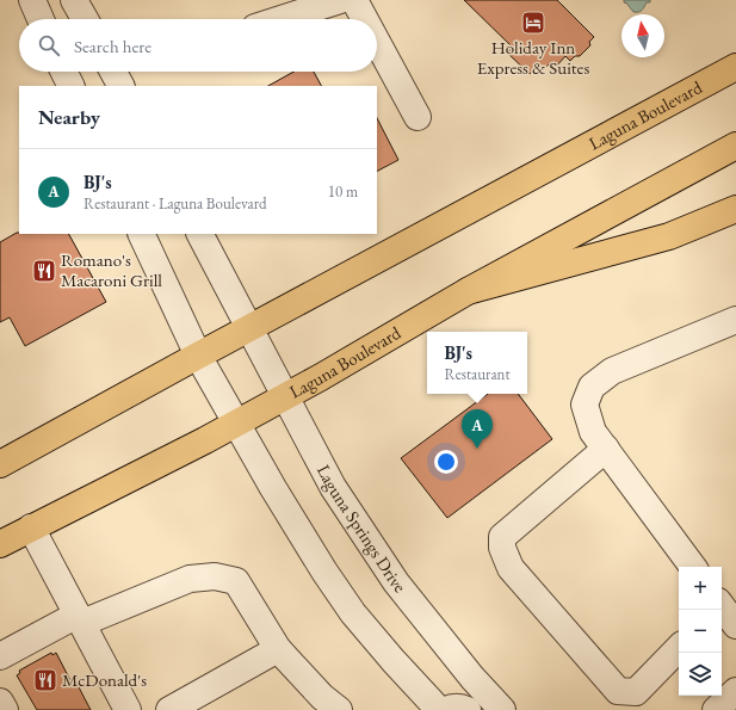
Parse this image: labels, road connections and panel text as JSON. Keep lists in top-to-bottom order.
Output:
{
  "streets": {
    "main road": ["Laguna Boulevard"],
    "street": ["Laguna Springs Drive"]
  },
  "crossings": [
    ["Laguna Boulevard", "Laguna Springs Drive"]
  ],
  "places": {
    "hotel": ["Holiday Inn Express & Suites"],
    "restaurant": ["Romano's Macaroni Grill", "McDonald's"]
  },
  "north": "top",
  "page": {
    "search": "Search here",
    "heading": "Nearby",
    "list": [
      {
        "mark": "A",
        "name": "BJ's",
        "note": "Restaurant · Laguna Boulevard",
        "value": "10 m"
      }
    ],
    "popup": ["BJ's", "Restaurant"],
    "pins": "A",
    "map_buttons": ["+", "−"]
  }
}
